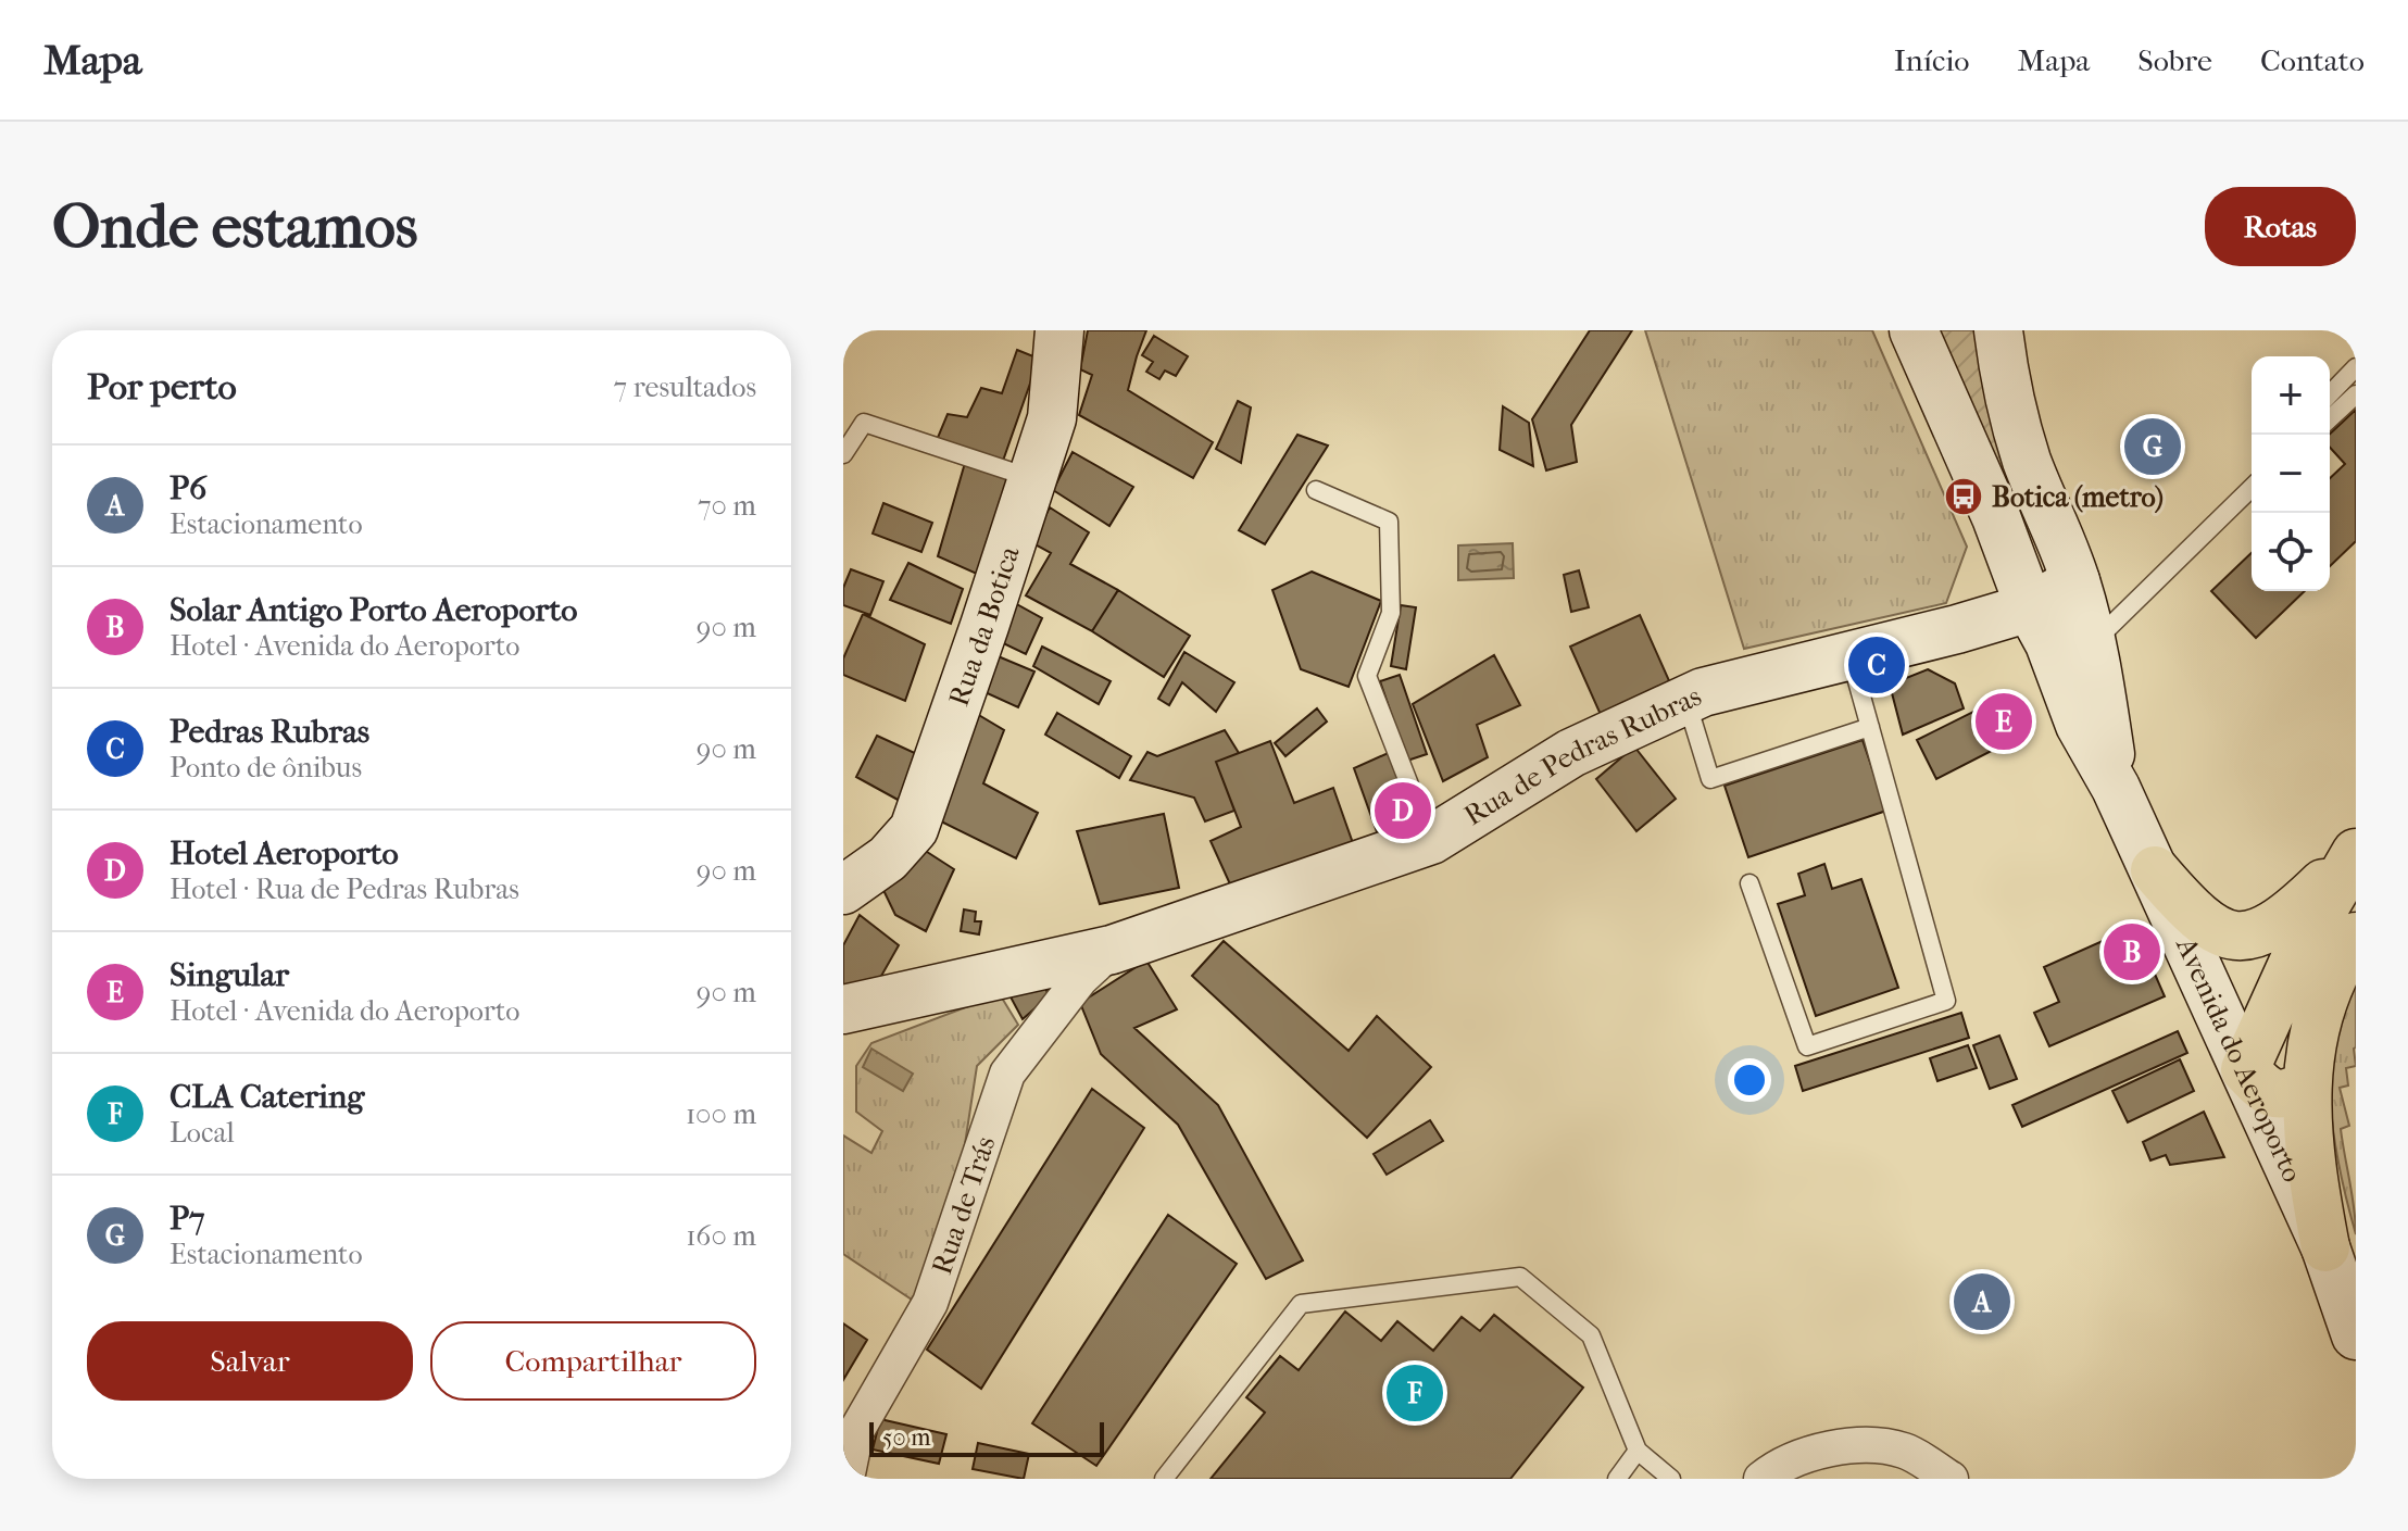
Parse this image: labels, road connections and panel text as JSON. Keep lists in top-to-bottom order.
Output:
{
  "streets": {
    "street": [
      "Rua da Botica",
      "Rua de Pedras Rubras",
      "Avenida do Aeroporto",
      "Rua de Trás"
    ]
  },
  "crossings": [
    ["Rua de Pedras Rubras", "Avenida do Aeroporto"],
    ["Rua de Pedras Rubras", "Rua de Trás"]
  ],
  "places": {
    "bus stop": ["Botica (metro)"]
  },
  "scale_bar": "50 m",
  "page": {
    "header": "Mapa",
    "nav": [
      "Início",
      "Mapa",
      "Sobre",
      "Contato"
    ],
    "buttons": [
      "Rotas",
      ["Salvar", "Compartilhar"]
    ],
    "title": "Onde estamos",
    "heading": ["Por perto", "7 resultados"],
    "map_buttons": ["+", "−"],
    "pins": [
      "G",
      "C",
      "E",
      "D",
      "B",
      "A",
      "F"
    ],
    "list": [
      {
        "mark": "A",
        "name": "P6",
        "note": "Estacionamento",
        "value": "70 m"
      },
      {
        "mark": "B",
        "name": "Solar Antigo Porto Aeroporto",
        "note": "Hotel · Avenida do Aeroporto",
        "value": "90 m"
      },
      {
        "mark": "C",
        "name": "Pedras Rubras",
        "note": "Ponto de ônibus",
        "value": "90 m"
      },
      {
        "mark": "D",
        "name": "Hotel Aeroporto",
        "note": "Hotel · Rua de Pedras Rubras",
        "value": "90 m"
      },
      {
        "mark": "E",
        "name": "Singular",
        "note": "Hotel · Avenida do Aeroporto",
        "value": "90 m"
      },
      {
        "mark": "F",
        "name": "CLA Catering",
        "note": "Local",
        "value": "100 m"
      },
      {
        "mark": "G",
        "name": "P7",
        "note": "Estacionamento",
        "value": "160 m"
      }
    ],
    "scale": "50 m"
  }
}
